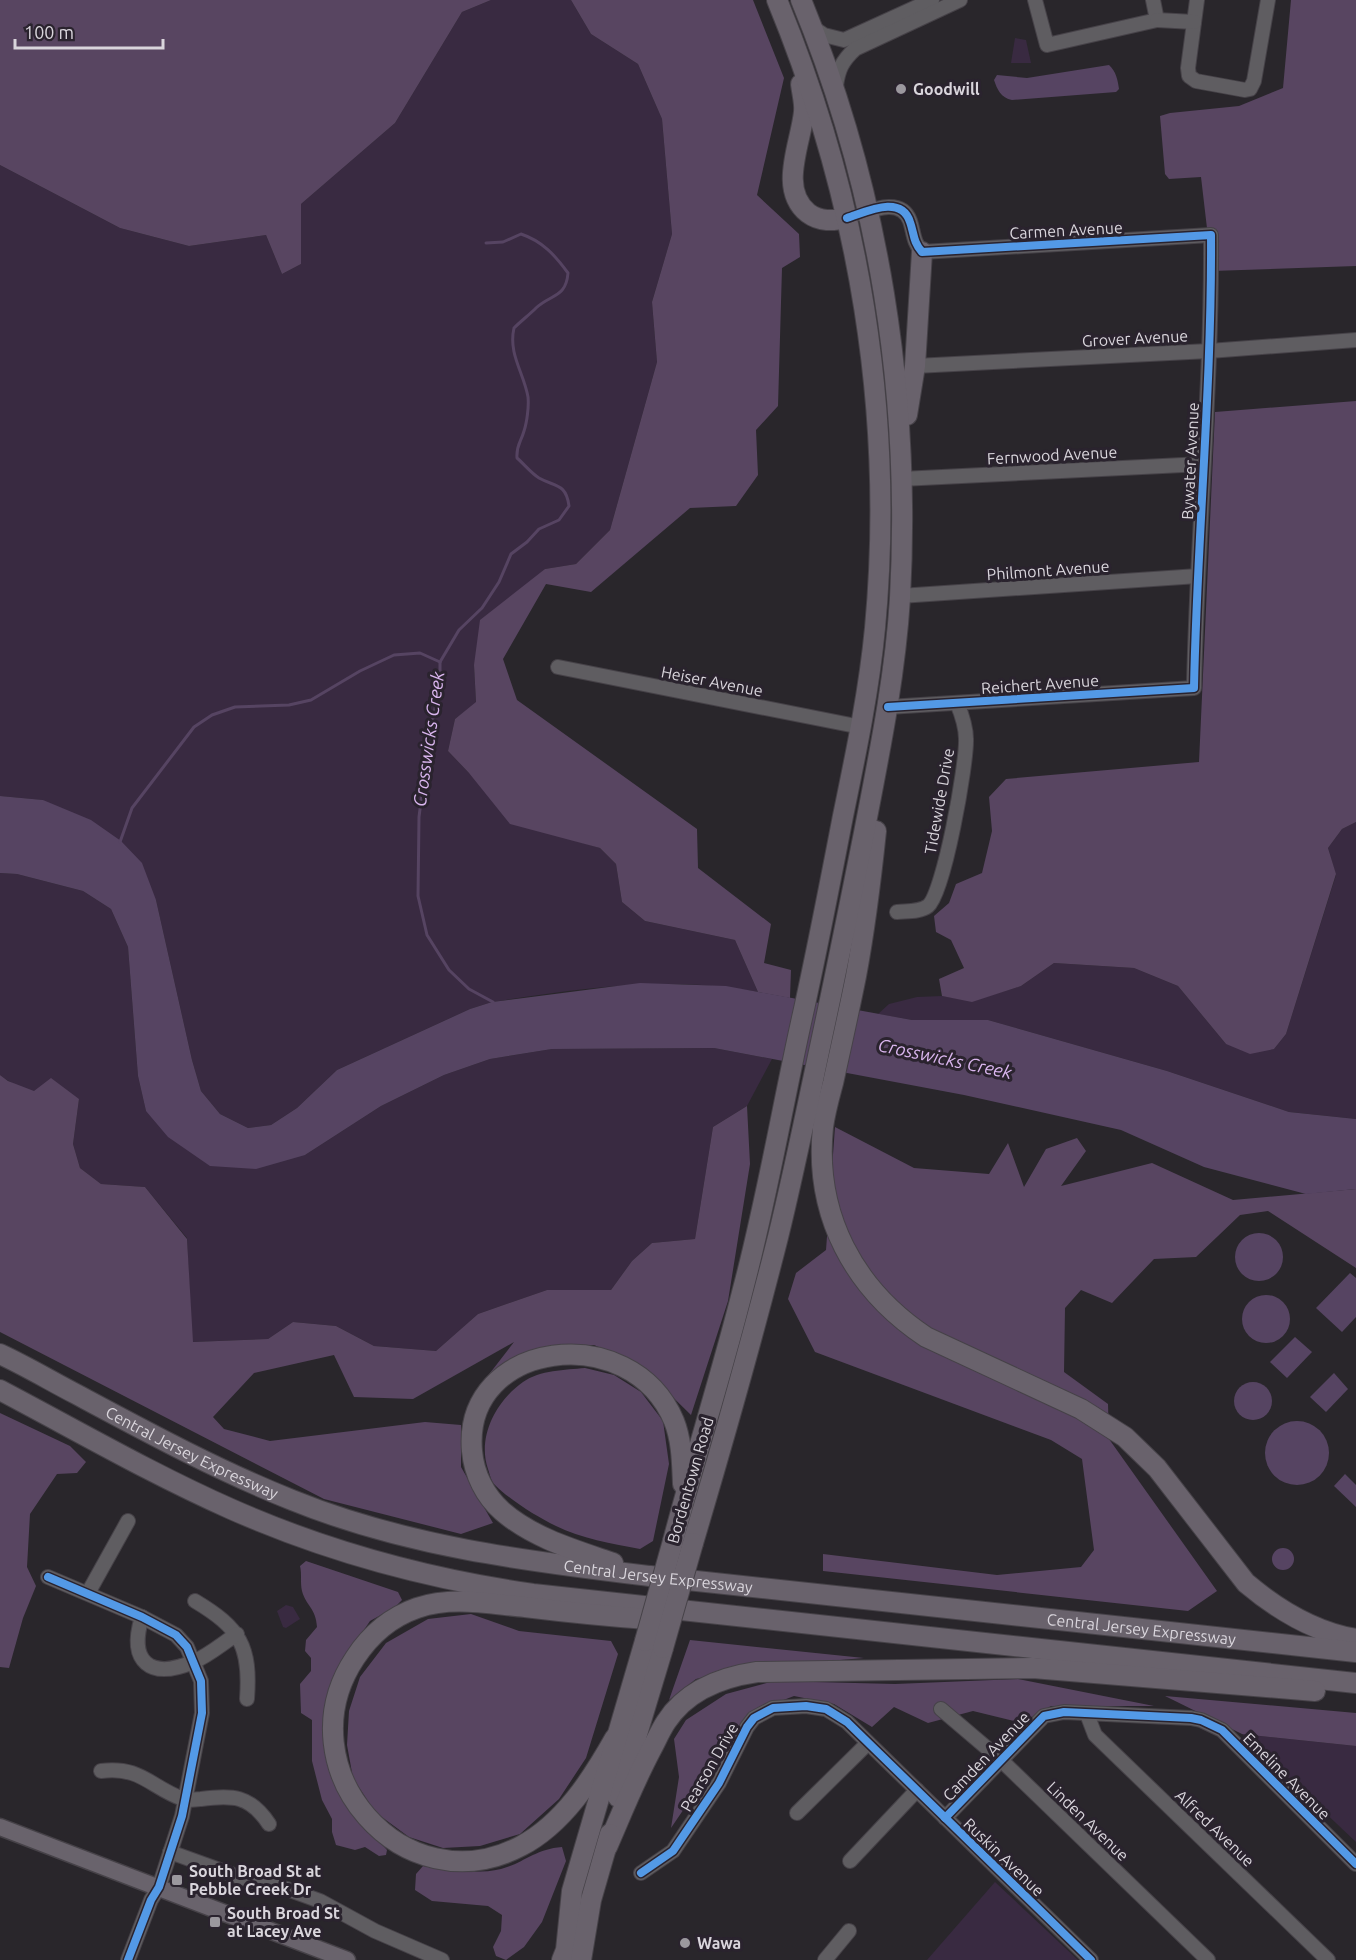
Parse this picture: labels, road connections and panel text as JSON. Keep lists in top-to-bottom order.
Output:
{
  "streets": {
    "highway": ["Central Jersey Expressway", "Bordentown Road"],
    "street": [
      "Carmen Avenue",
      "Grover Avenue",
      "Fernwood Avenue",
      "Bywater Avenue",
      "Philmont Avenue",
      "Heiser Avenue",
      "Reichert Avenue",
      "Tidewide Drive",
      "Camden Avenue",
      "Pearson Drive",
      "Emeline Avenue",
      "Linden Avenue",
      "Alfred Avenue",
      "Ruskin Avenue"
    ]
  },
  "crossings": [
    ["Carmen Avenue", "Bywater Avenue"],
    ["Grover Avenue", "Bywater Avenue"],
    ["Fernwood Avenue", "Bywater Avenue"],
    ["Bywater Avenue", "Philmont Avenue"],
    ["Bywater Avenue", "Reichert Avenue"],
    ["Heiser Avenue", "Bordentown Road"],
    ["Reichert Avenue", "Tidewide Drive"],
    ["Camden Avenue", "Emeline Avenue"],
    ["Camden Avenue", "Linden Avenue"],
    ["Camden Avenue", "Alfred Avenue"],
    ["Camden Avenue", "Ruskin Avenue"],
    ["Pearson Drive", "Ruskin Avenue"]
  ],
  "water": ["Crosswicks Creek"],
  "places": {
    "other": ["Goodwill", "Wawa"],
    "transit": ["South Broad St at Pebble Creek Dr", "South Broad St at Lacey Ave"]
  },
  "scale_bar": "100 m"
}
